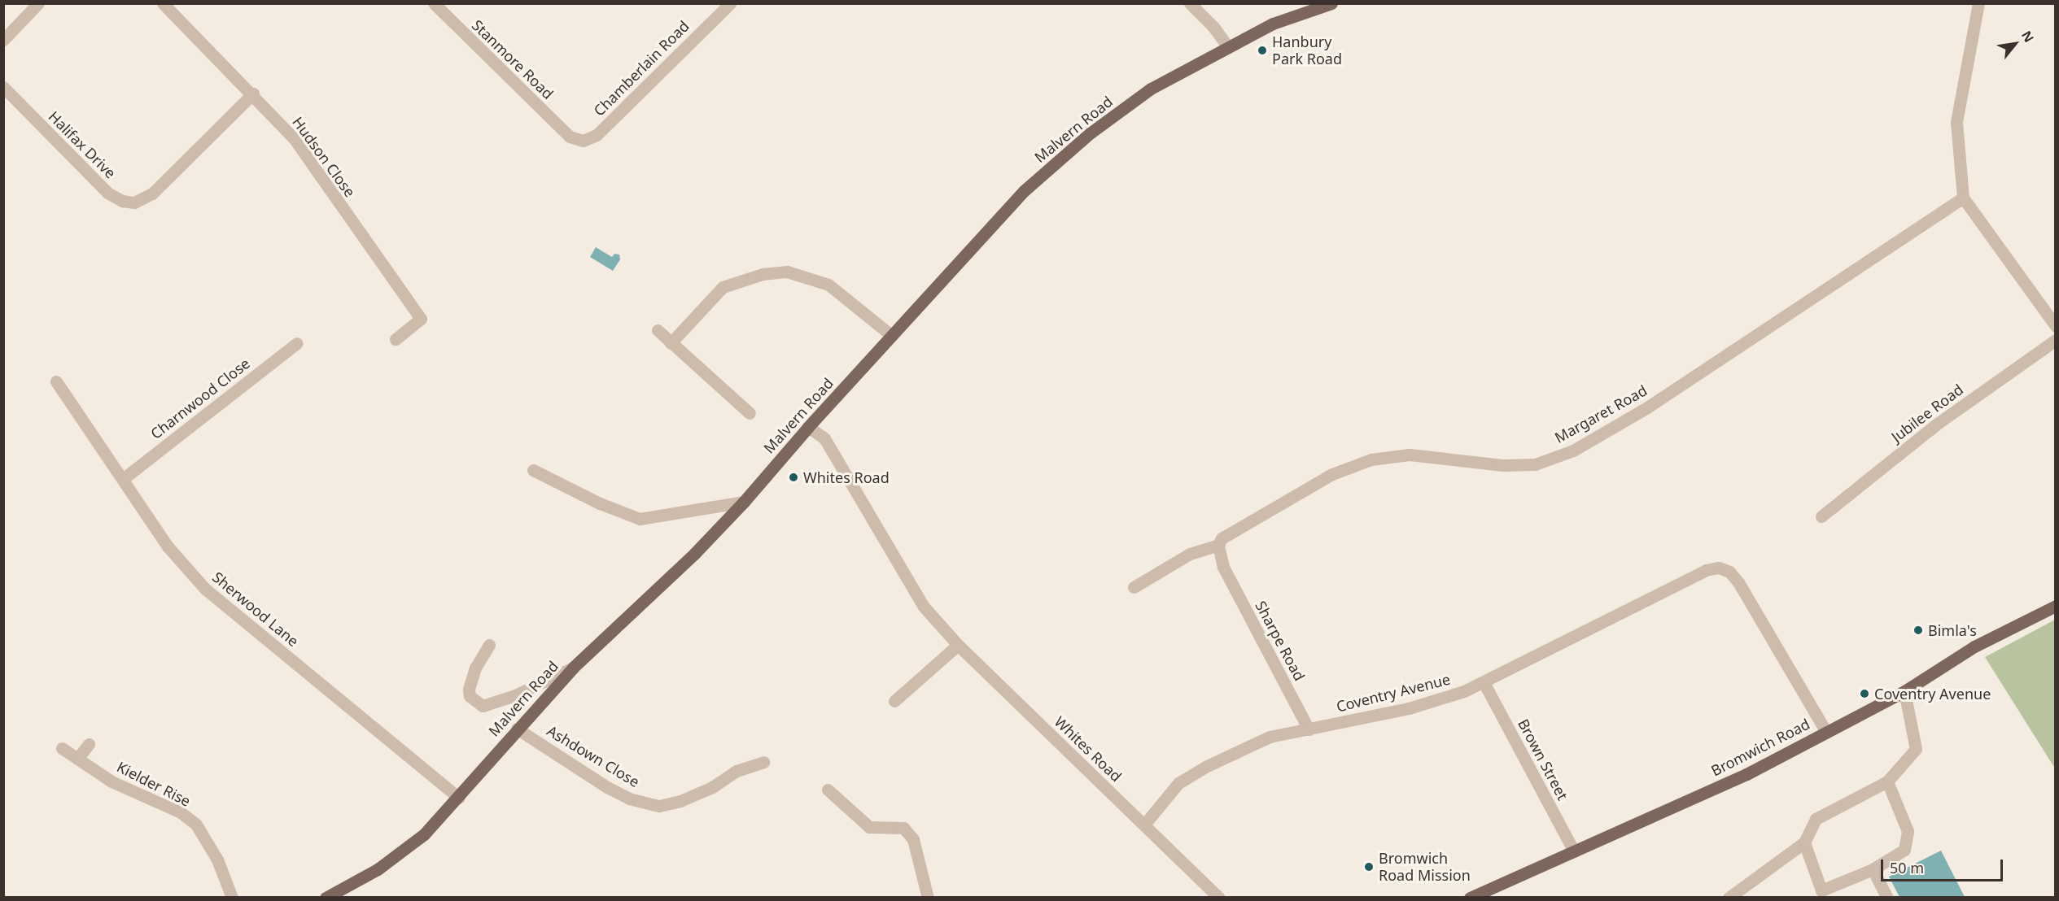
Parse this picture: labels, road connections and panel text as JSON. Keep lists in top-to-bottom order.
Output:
{
  "streets": {
    "main road": ["Malvern Road", "Bromwich Road"],
    "street": [
      "Stanmore Road",
      "Chamberlain Road",
      "Halifax Drive",
      "Hudson Close",
      "Charnwood Close",
      "Jubilee Road",
      "Margaret Road",
      "Sherwood Lane",
      "Sharpe Road",
      "Coventry Avenue",
      "Whites Road",
      "Ashdown Close",
      "Brown Street",
      "Kielder Rise"
    ]
  },
  "crossings": [
    ["Stanmore Road", "Chamberlain Road"],
    ["Malvern Road", "Sherwood Lane"],
    ["Malvern Road", "Whites Road"],
    ["Malvern Road", "Ashdown Close"],
    ["Halifax Drive", "Hudson Close"],
    ["Charnwood Close", "Sherwood Lane"],
    ["Margaret Road", "Sharpe Road"],
    ["Sharpe Road", "Coventry Avenue"],
    ["Coventry Avenue", "Bromwich Road"],
    ["Coventry Avenue", "Whites Road"],
    ["Coventry Avenue", "Brown Street"],
    ["Bromwich Road", "Brown Street"]
  ],
  "places": [
    "Hanbury Park Road",
    "Whites Road",
    "Bimla's",
    "Coventry Avenue",
    "Bromwich Road Mission"
  ],
  "scale_bar": "50 m",
  "north": "top right"
}
